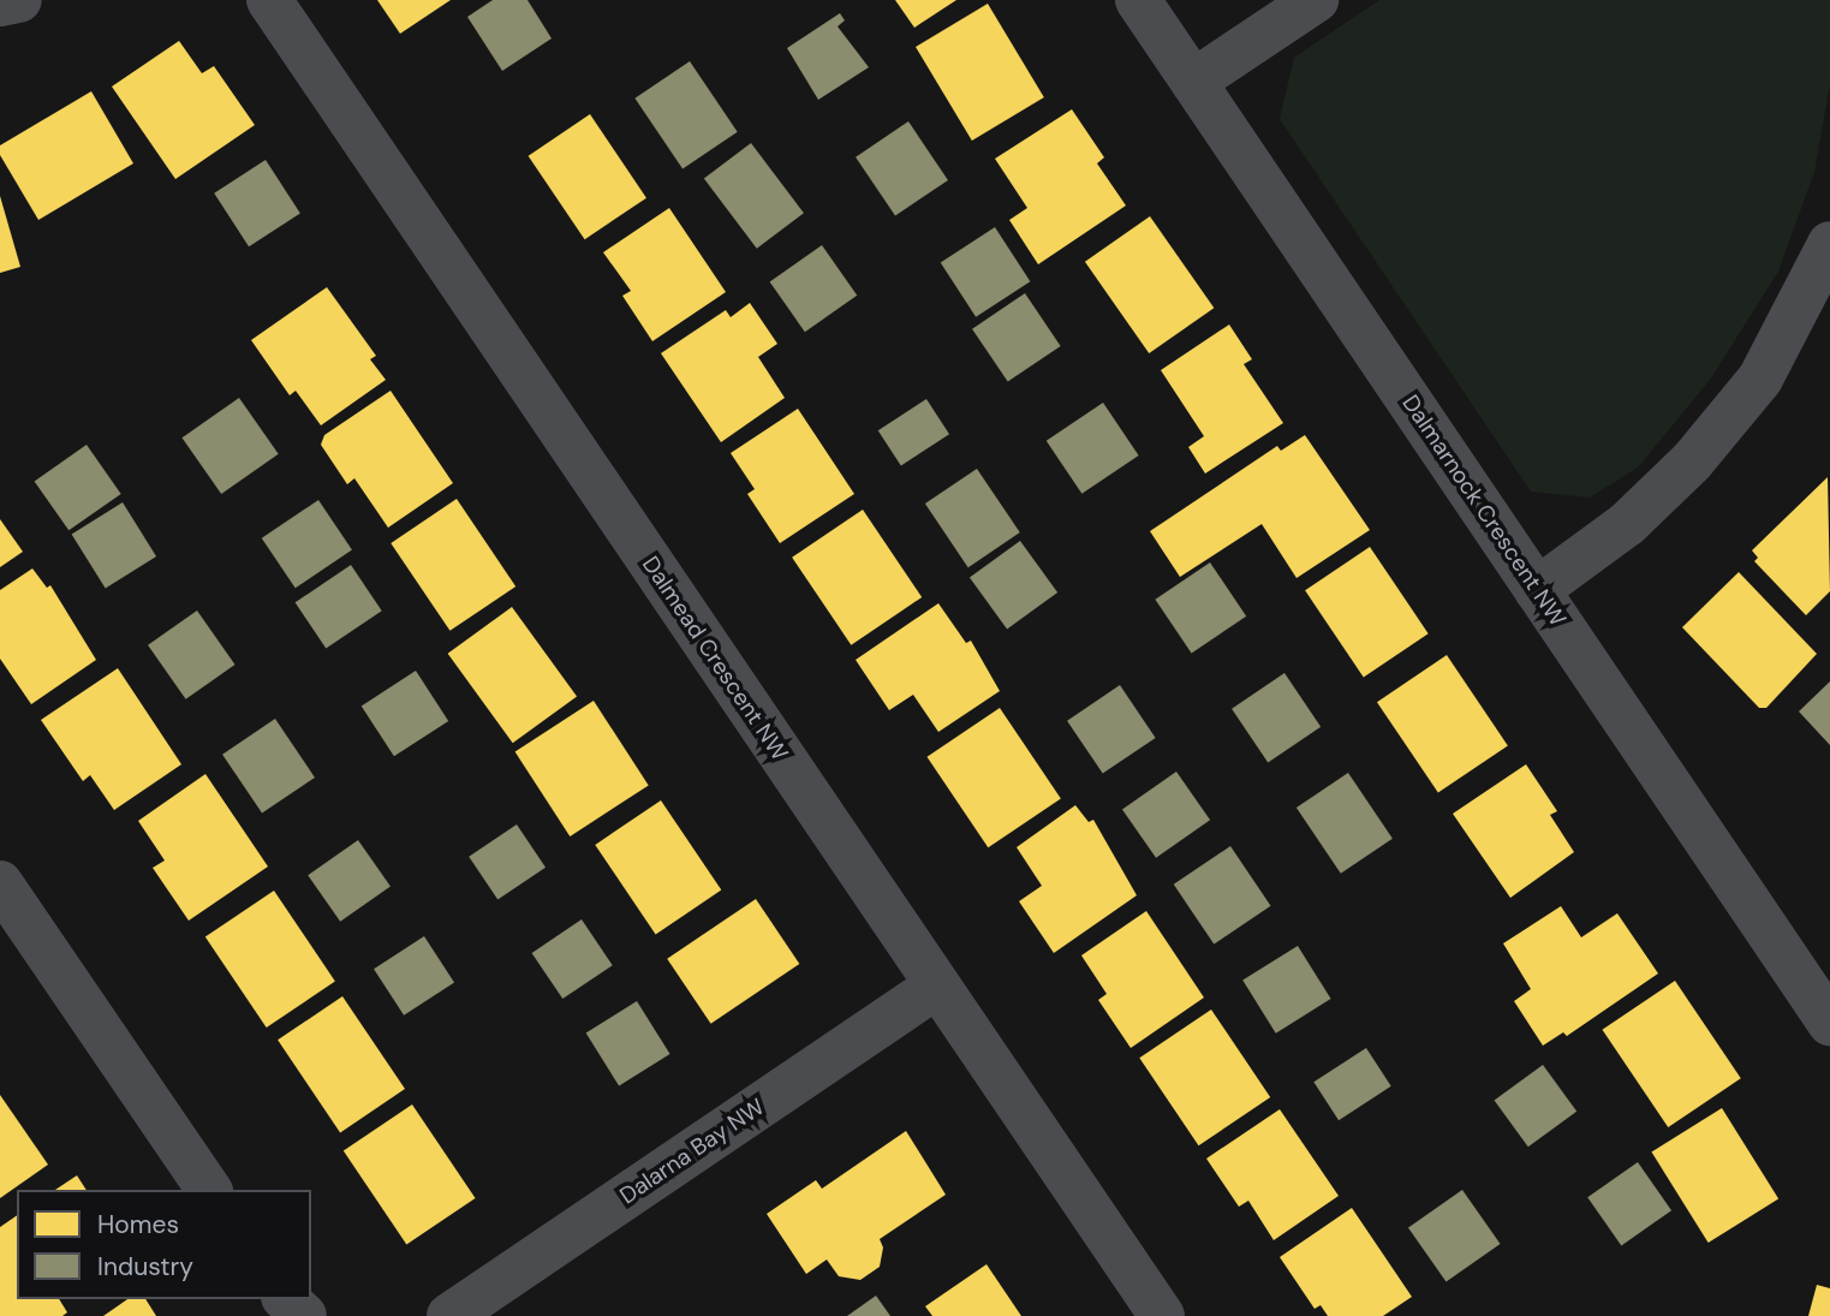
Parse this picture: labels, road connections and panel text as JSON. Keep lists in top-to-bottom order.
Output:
{
  "streets": {
    "street": ["Dalmarnock Crescent NW", "Dalmead Crescent NW", "Dalarna Bay NW"]
  },
  "crossings": [
    ["Dalmead Crescent NW", "Dalarna Bay NW"]
  ],
  "legend": ["Homes", "Industry"]
}
